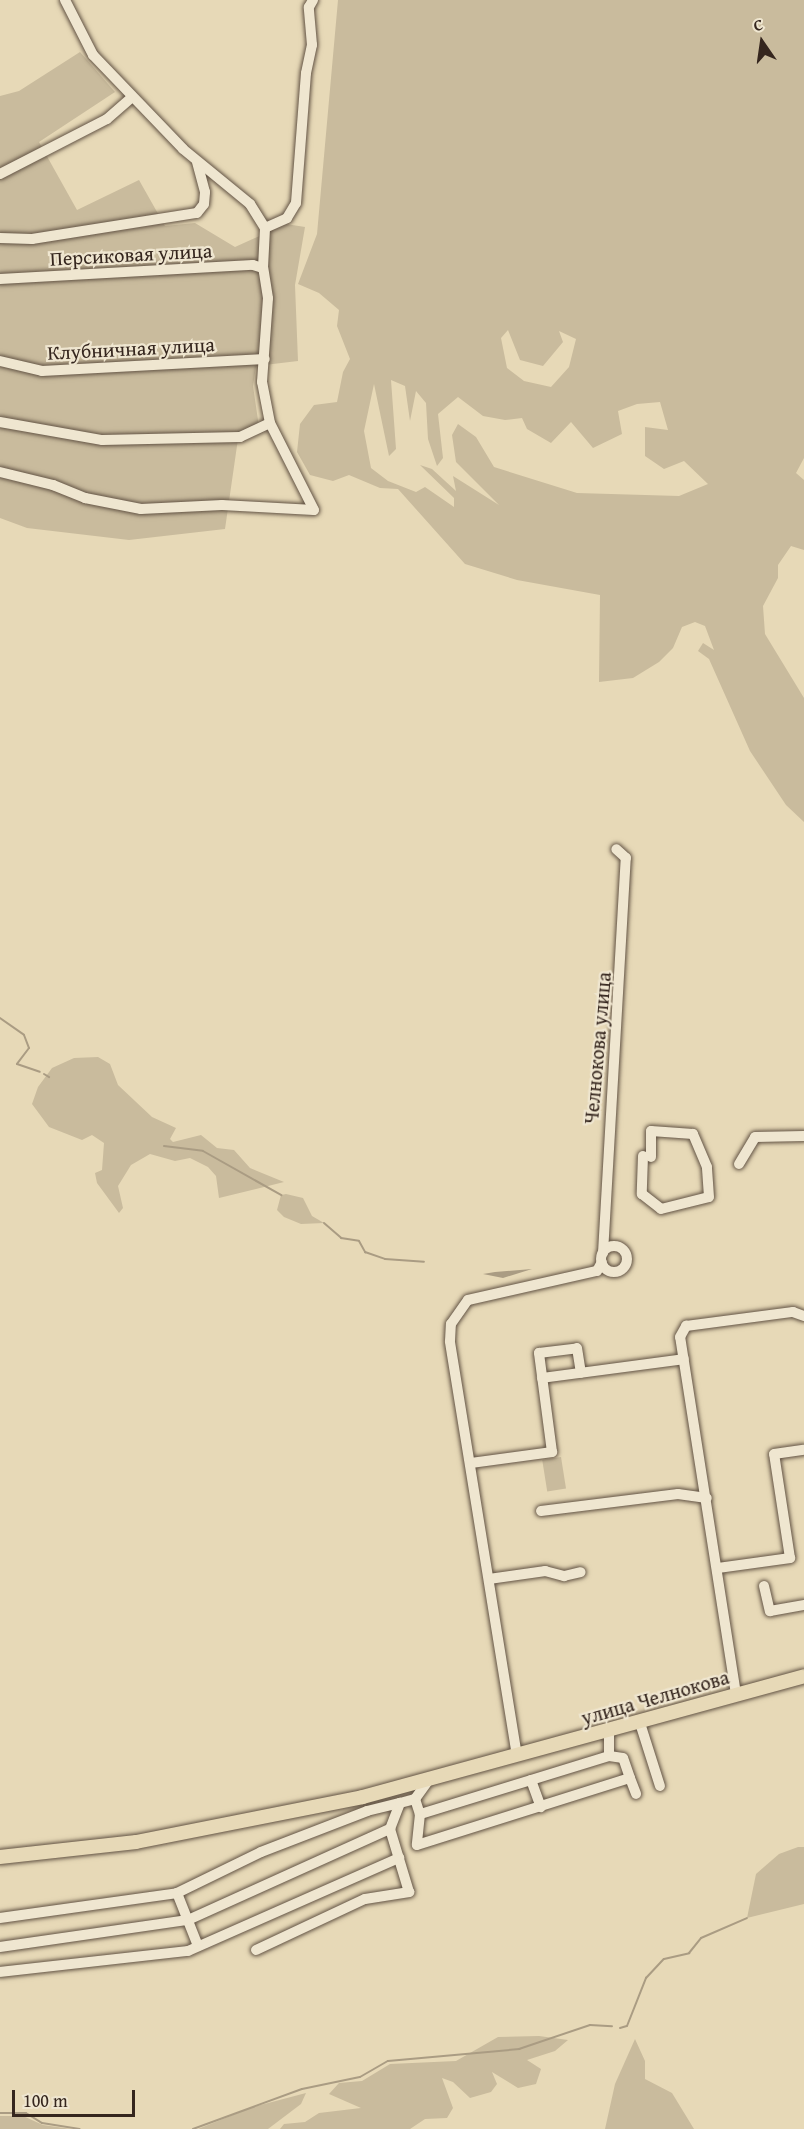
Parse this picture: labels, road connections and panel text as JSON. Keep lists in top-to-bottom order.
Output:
{
  "streets": {
    "main road": ["улица Челнокова"],
    "street": ["Персиковая улица", "Клубничная улица", "Челнокова улица"]
  },
  "scale_bar": "100 m",
  "north": "top"
}
